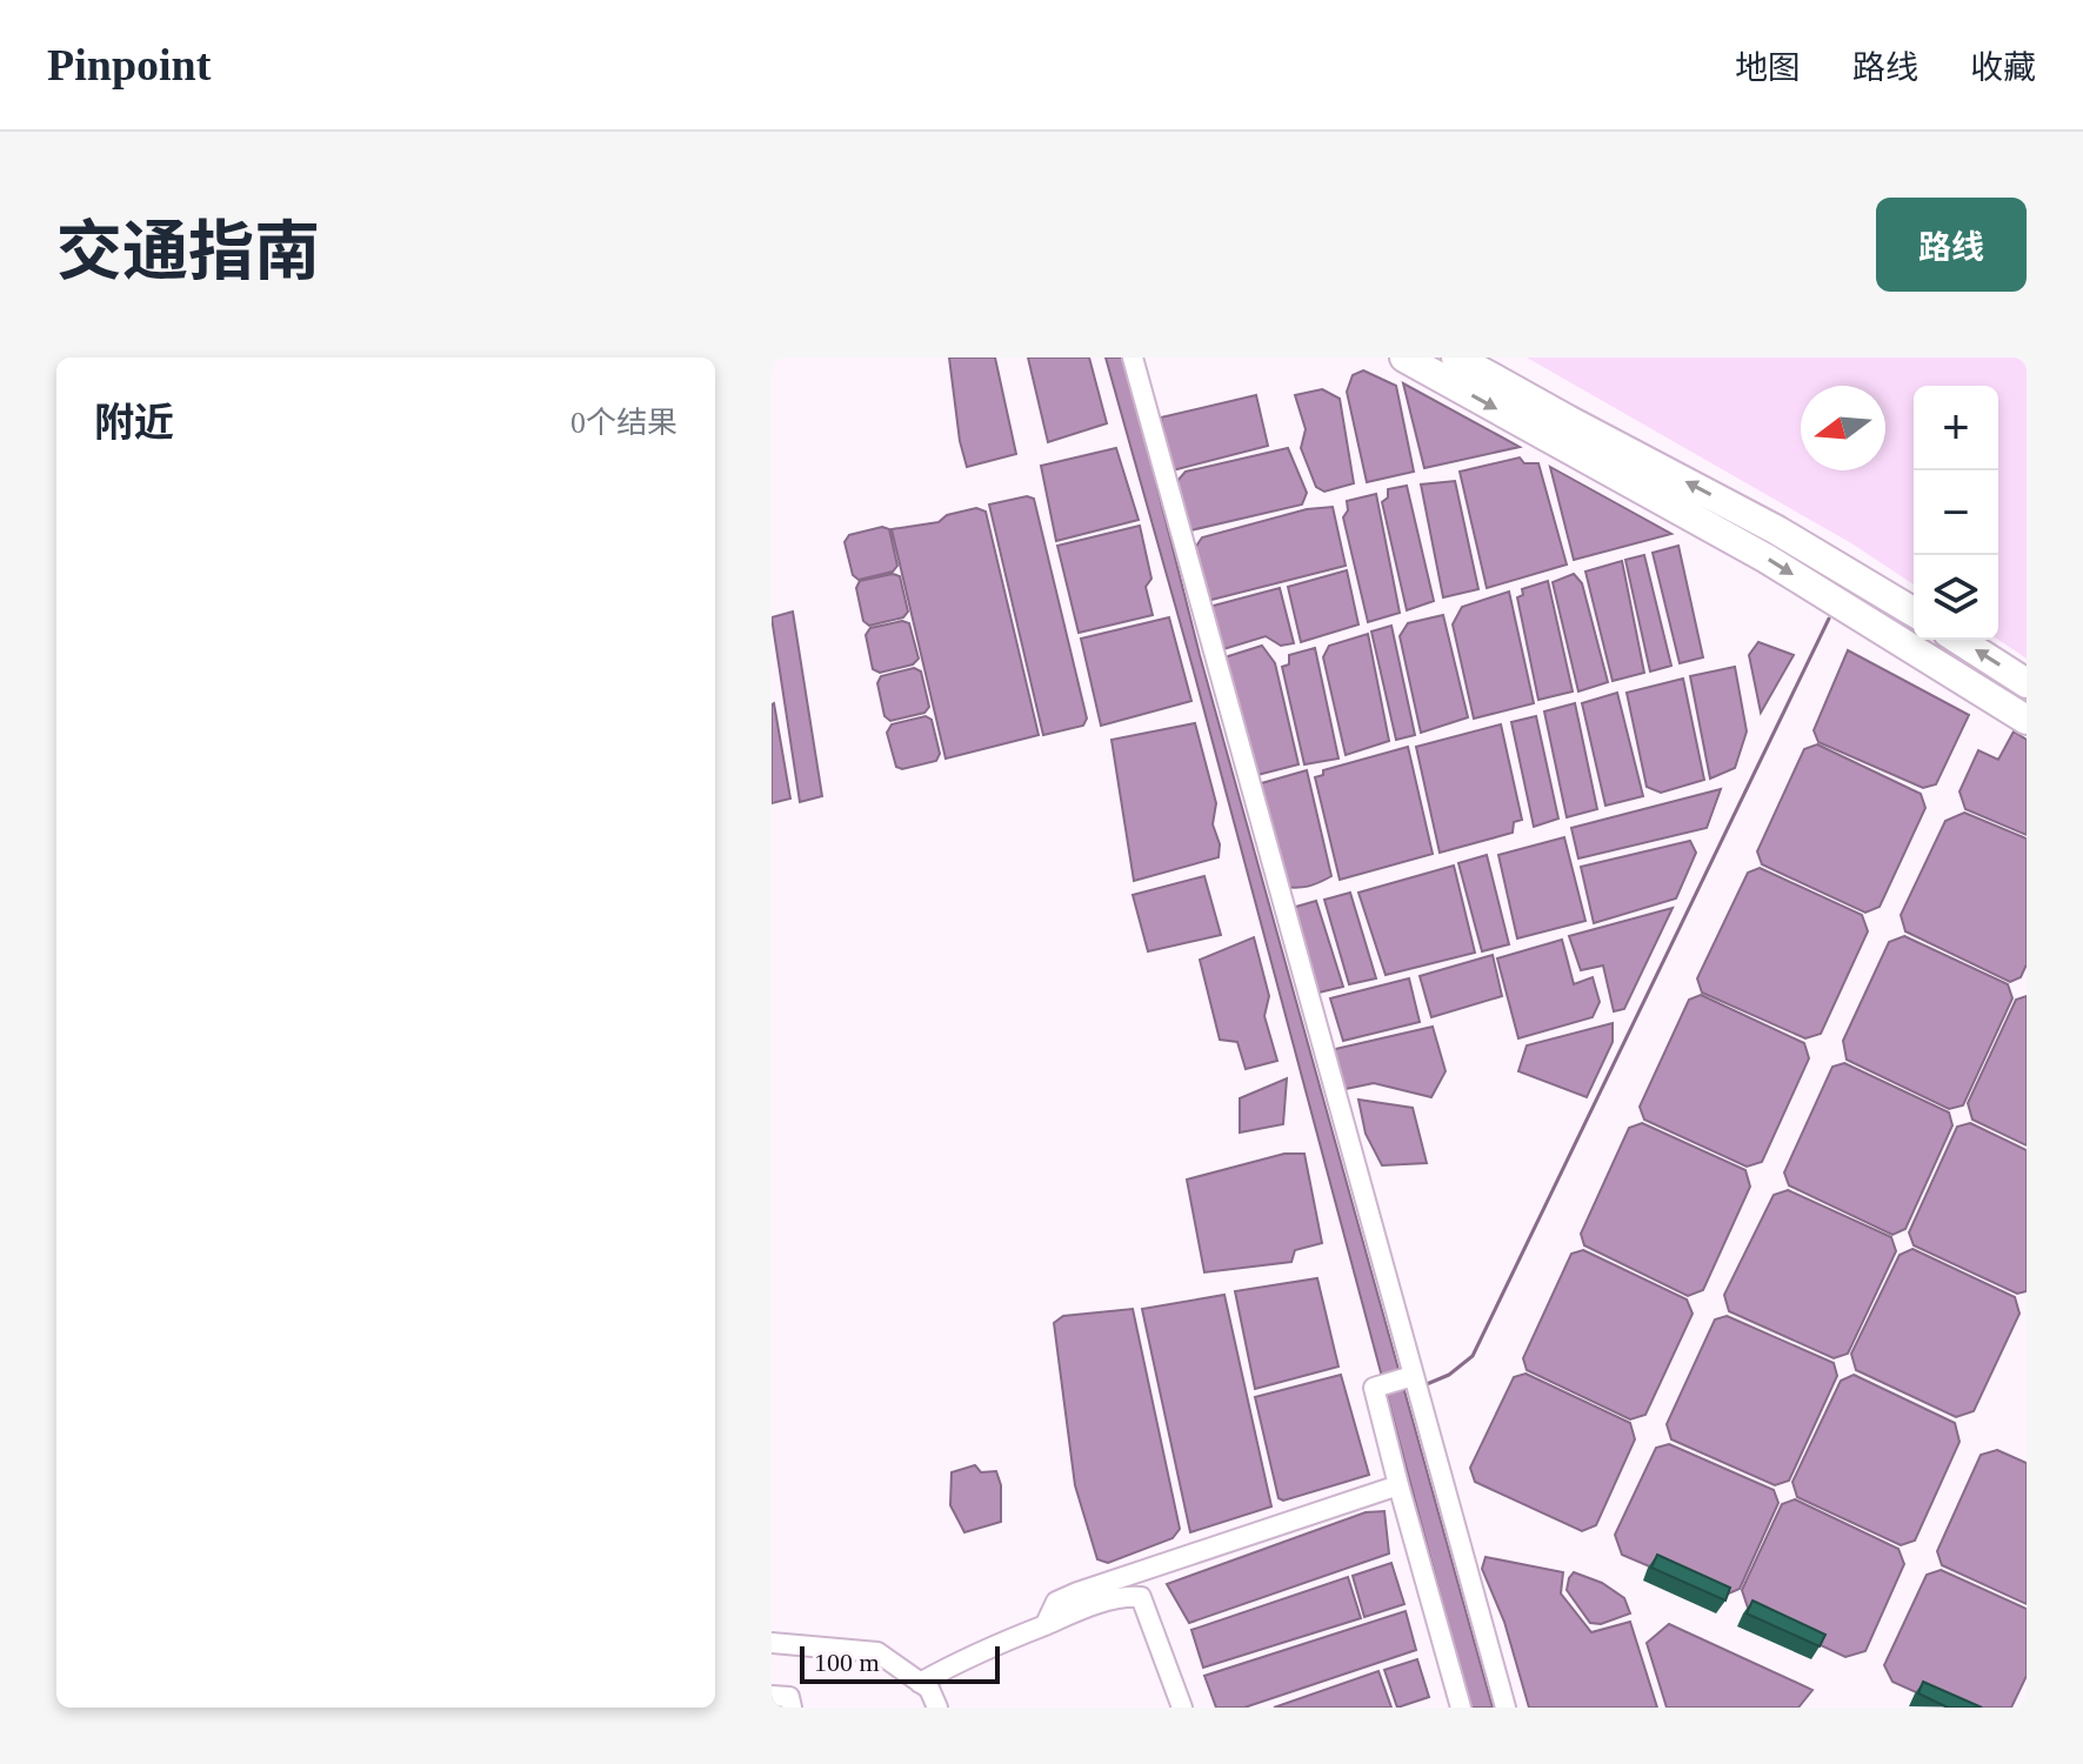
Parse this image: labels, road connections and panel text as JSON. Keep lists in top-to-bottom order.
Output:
{
  "scale_bar": "100 m",
  "north": "left",
  "page": {
    "header": "Pinpoint",
    "nav": ["地图", "路线", "收藏"],
    "title": "交通指南",
    "buttons": "路线",
    "heading": ["附近", "0个结果"],
    "map_buttons": ["+", "−"],
    "scale": "100 m"
  }
}
